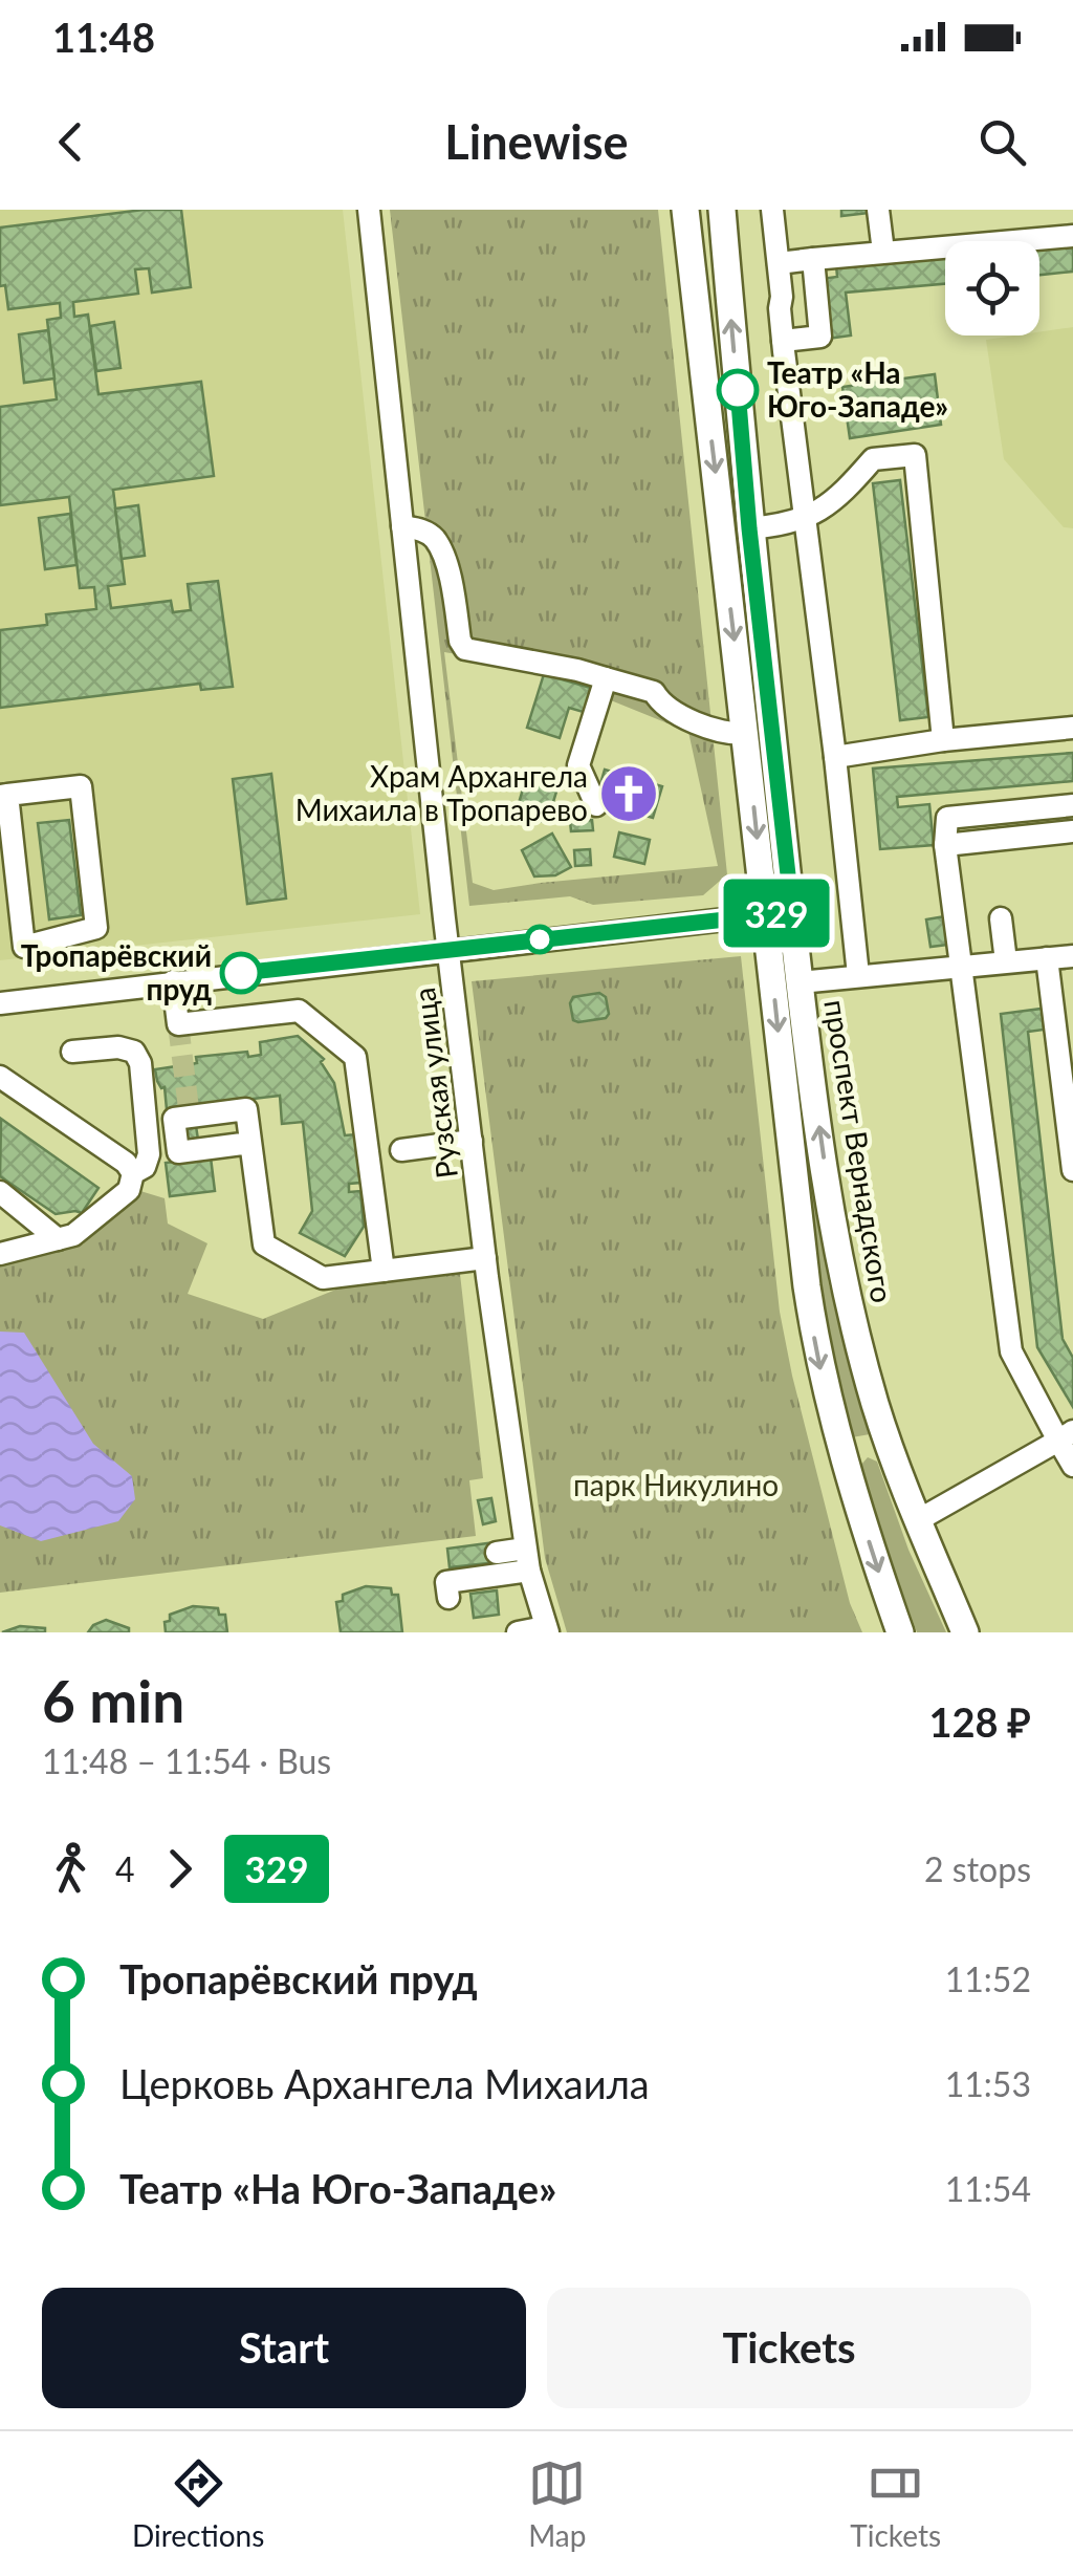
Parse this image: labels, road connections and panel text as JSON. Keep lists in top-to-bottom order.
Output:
{
  "streets": {
    "main road": ["проспект Вернадского"],
    "street": ["Рузская улица"]
  },
  "parks": ["парк Никулино"],
  "places": {
    "other": ["Театр «На Юго-Западе»", "Тропарёвский пруд"],
    "church": ["Храм Архангела Михаила в Тропарево"]
  },
  "lines": ["bus line 329"],
  "page": {
    "status": "11:48",
    "header": "Linewise",
    "on_map": "329",
    "heading": ["6 min", "11:48 – 11:54 · Bus", "128 ₽"],
    "legs": ["4", "329", "2 stops"],
    "list": [
      {
        "name": "Тропарёвский пруд",
        "value": "11:52"
      },
      {
        "name": "Церковь Архангела Михаила",
        "value": "11:53"
      },
      {
        "name": "Театр «На Юго-Западе»",
        "value": "11:54"
      }
    ],
    "buttons": ["Start", "Tickets"],
    "tabs": ["Directions", "Map", "Tickets"]
  }
}
